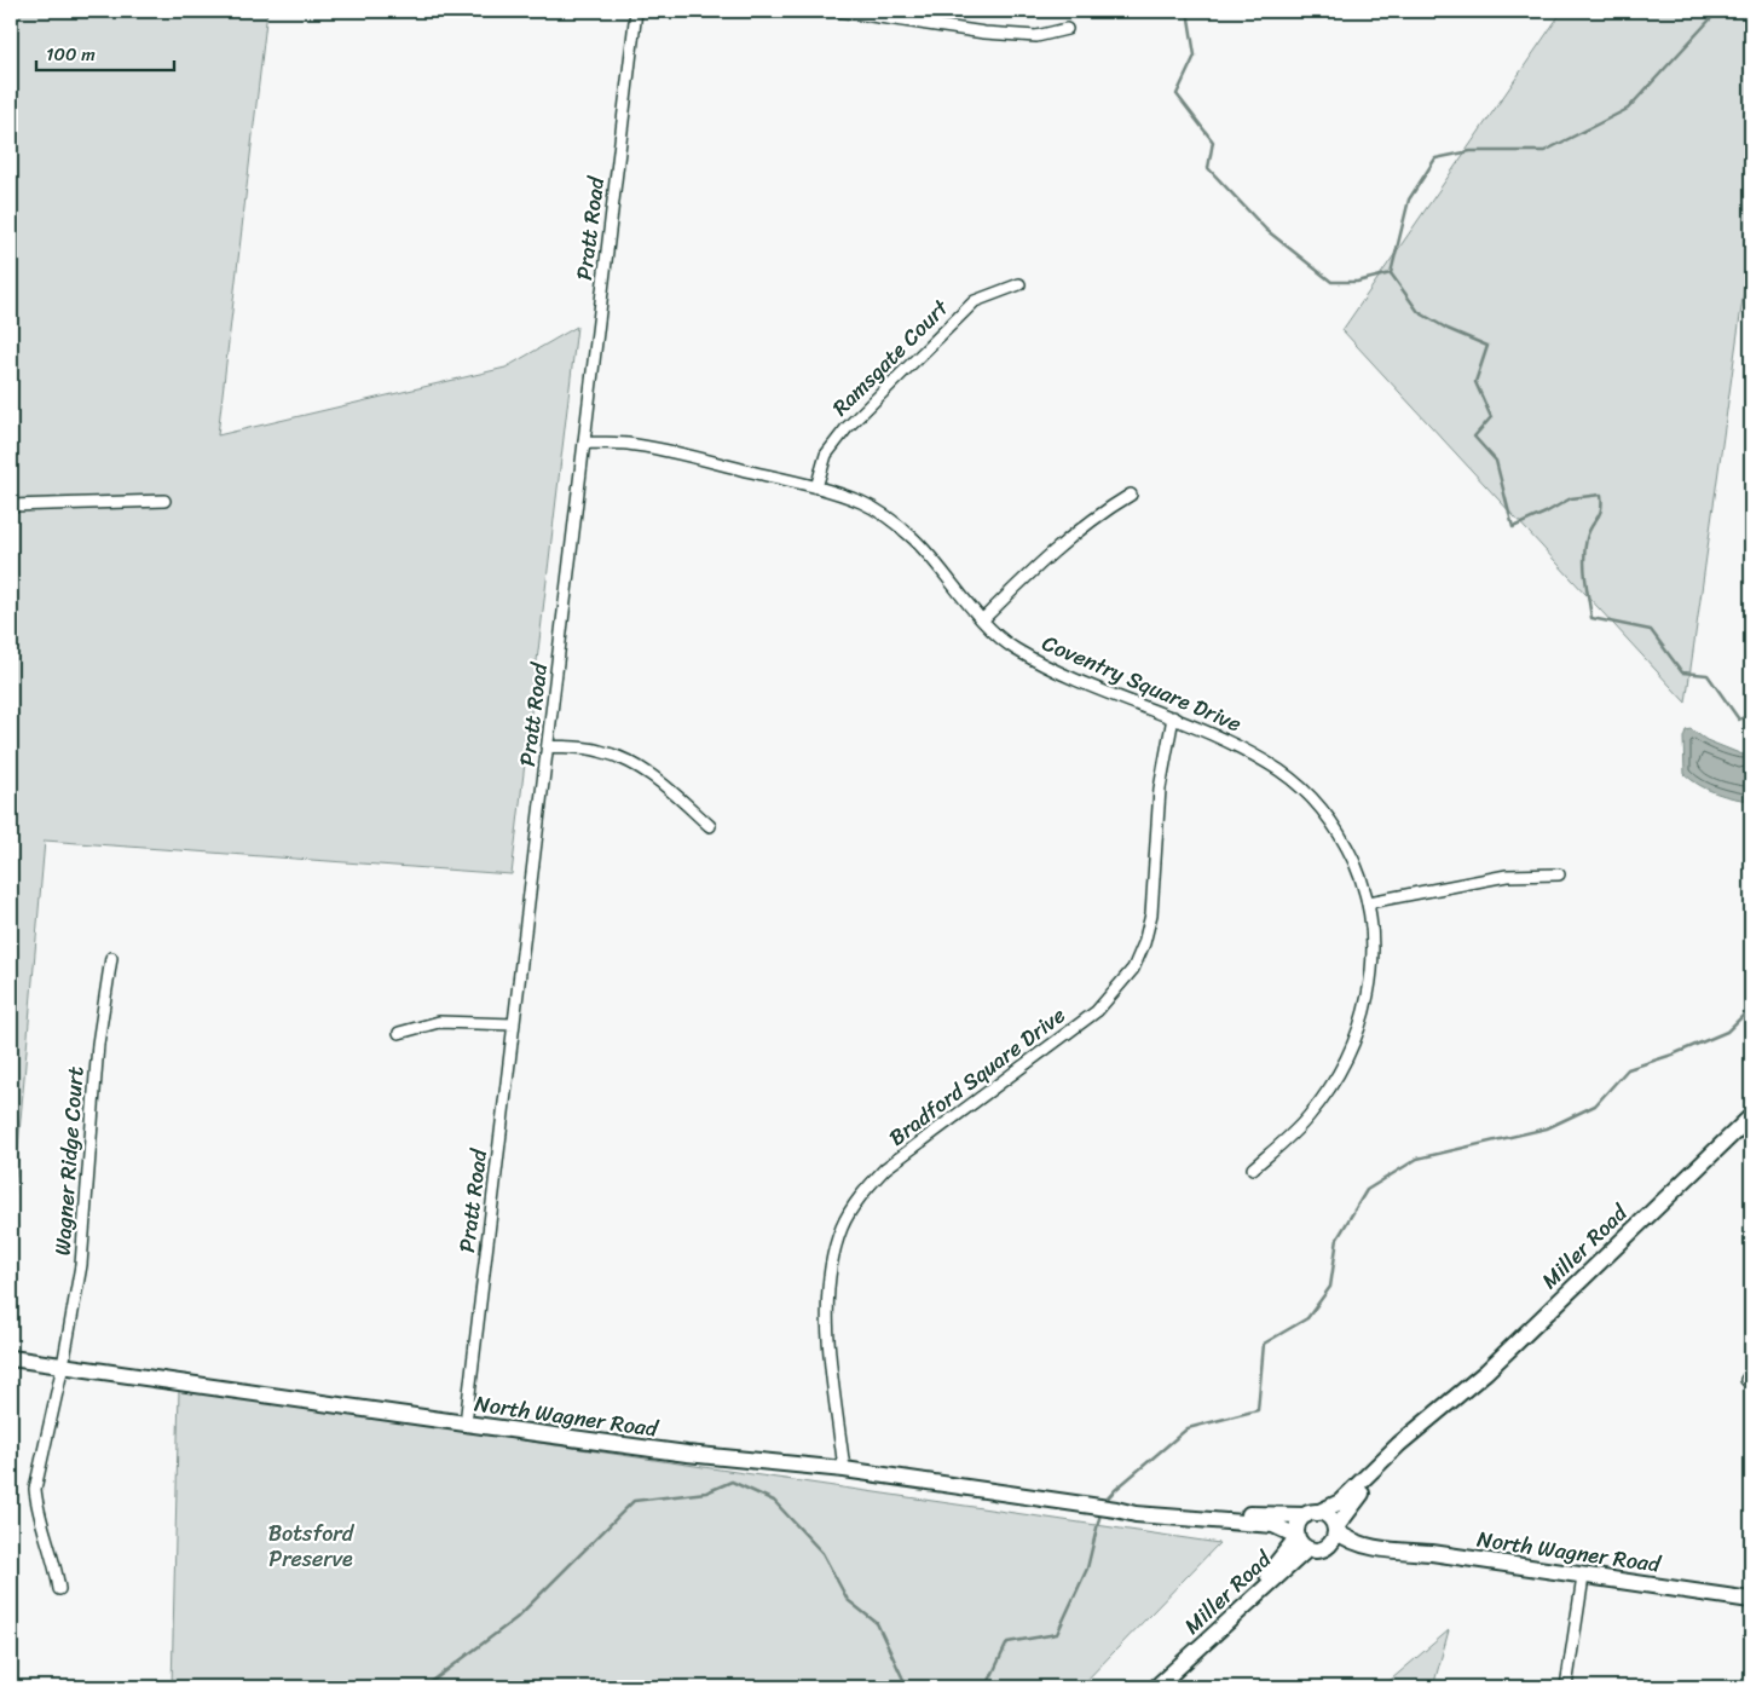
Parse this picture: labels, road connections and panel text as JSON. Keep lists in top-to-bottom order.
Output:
{
  "streets": {
    "main road": ["Miller Road", "North Wagner Road"],
    "street": [
      "Pratt Road",
      "Ramsgate Court",
      "Coventry Square Drive",
      "Bradford Square Drive",
      "Wagner Ridge Court"
    ]
  },
  "crossings": [
    ["Pratt Road", "Coventry Square Drive"],
    ["Pratt Road", "North Wagner Road"],
    ["Ramsgate Court", "Coventry Square Drive"],
    ["Coventry Square Drive", "Bradford Square Drive"],
    ["Bradford Square Drive", "North Wagner Road"],
    ["Wagner Ridge Court", "North Wagner Road"],
    ["Miller Road", "North Wagner Road"]
  ],
  "parks": ["Botsford Preserve"],
  "scale_bar": "100 m"
}
